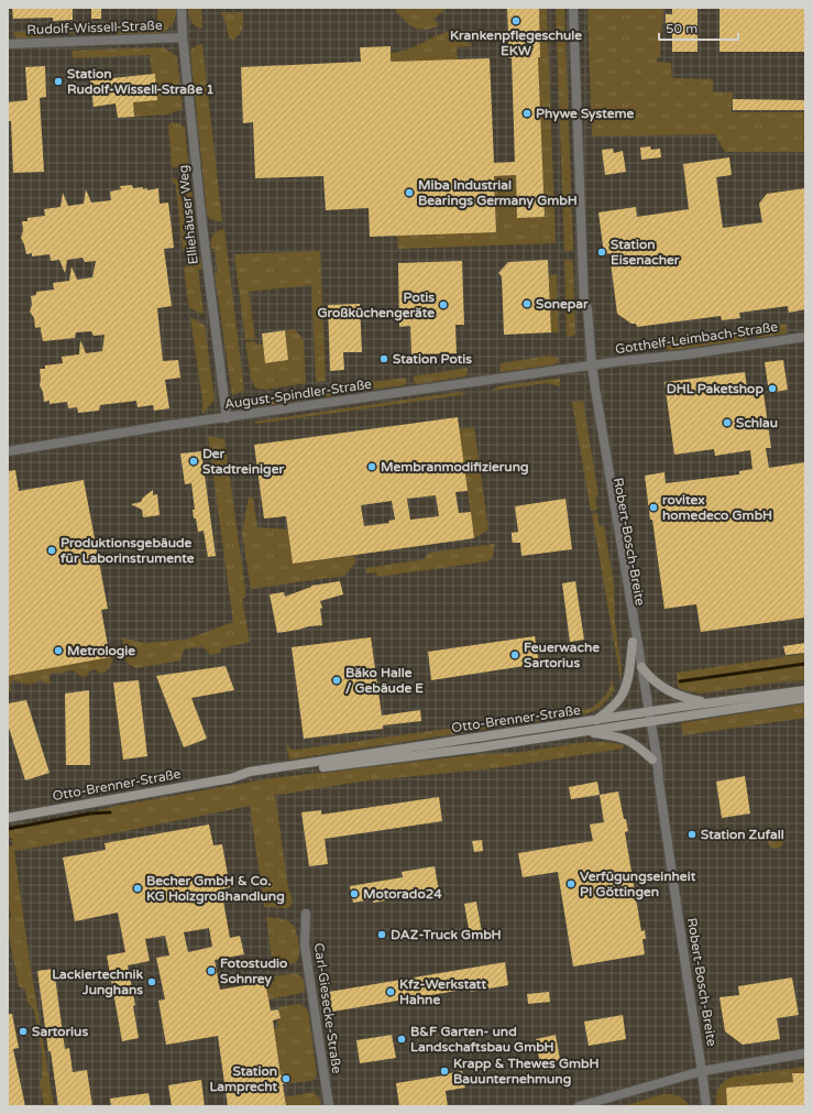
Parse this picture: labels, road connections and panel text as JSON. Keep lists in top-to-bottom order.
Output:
{
  "streets": {
    "main road": ["Otto-Brenner-Straße"],
    "street": [
      "Rudolf-Wissell-Straße",
      "Elliehäuser Weg",
      "Gotthelf-Leimbach-Straße",
      "August-Spindler-Straße",
      "Robert-Bosch-Breite",
      "Carl-Giesecke-Straße"
    ]
  },
  "crossings": [
    ["Rudolf-Wissell-Straße", "Elliehäuser Weg"],
    ["Elliehäuser Weg", "August-Spindler-Straße"],
    ["Gotthelf-Leimbach-Straße", "August-Spindler-Straße"],
    ["Gotthelf-Leimbach-Straße", "Robert-Bosch-Breite"],
    ["August-Spindler-Straße", "Robert-Bosch-Breite"],
    ["Robert-Bosch-Breite", "Otto-Brenner-Straße"]
  ],
  "places": [
    "Krankenpflegeschule EKW",
    "Station Rudolf-Wissell-Straße 1",
    "Phywe Systeme",
    "Miba Industrial Bearings Germany GmbH",
    "Station Eisenacher",
    "Sonepar",
    "Potis Großküchengeräte",
    "Station Potis",
    "DHL Paketshop",
    "Schlau",
    "Der Stadtreiniger",
    "Membranmodifizierung",
    "rovitex homedeco GmbH",
    "Produktionsgebäude für Laborinstrumente",
    "Metrologie",
    "Feuerwache Sartorius",
    "Bäko Halle / Gebäude E",
    "Station Zufall",
    "Verfügungseinheit PI Göttingen",
    "Becher GmbH & Co. KG Holzgroßhandlung",
    "Motorado24",
    "DAZ-Truck GmbH",
    "Fotostudio Sohnrey",
    "Lackiertechnik Junghans",
    "Kfz-Werkstatt Hahne",
    "Sartorius",
    "B&F Garten- und Landschaftsbau GmbH",
    "Krapp & Thewes GmbH Bauunternehmung",
    "Station Lamprecht"
  ],
  "scale_bar": "50 m"
}
